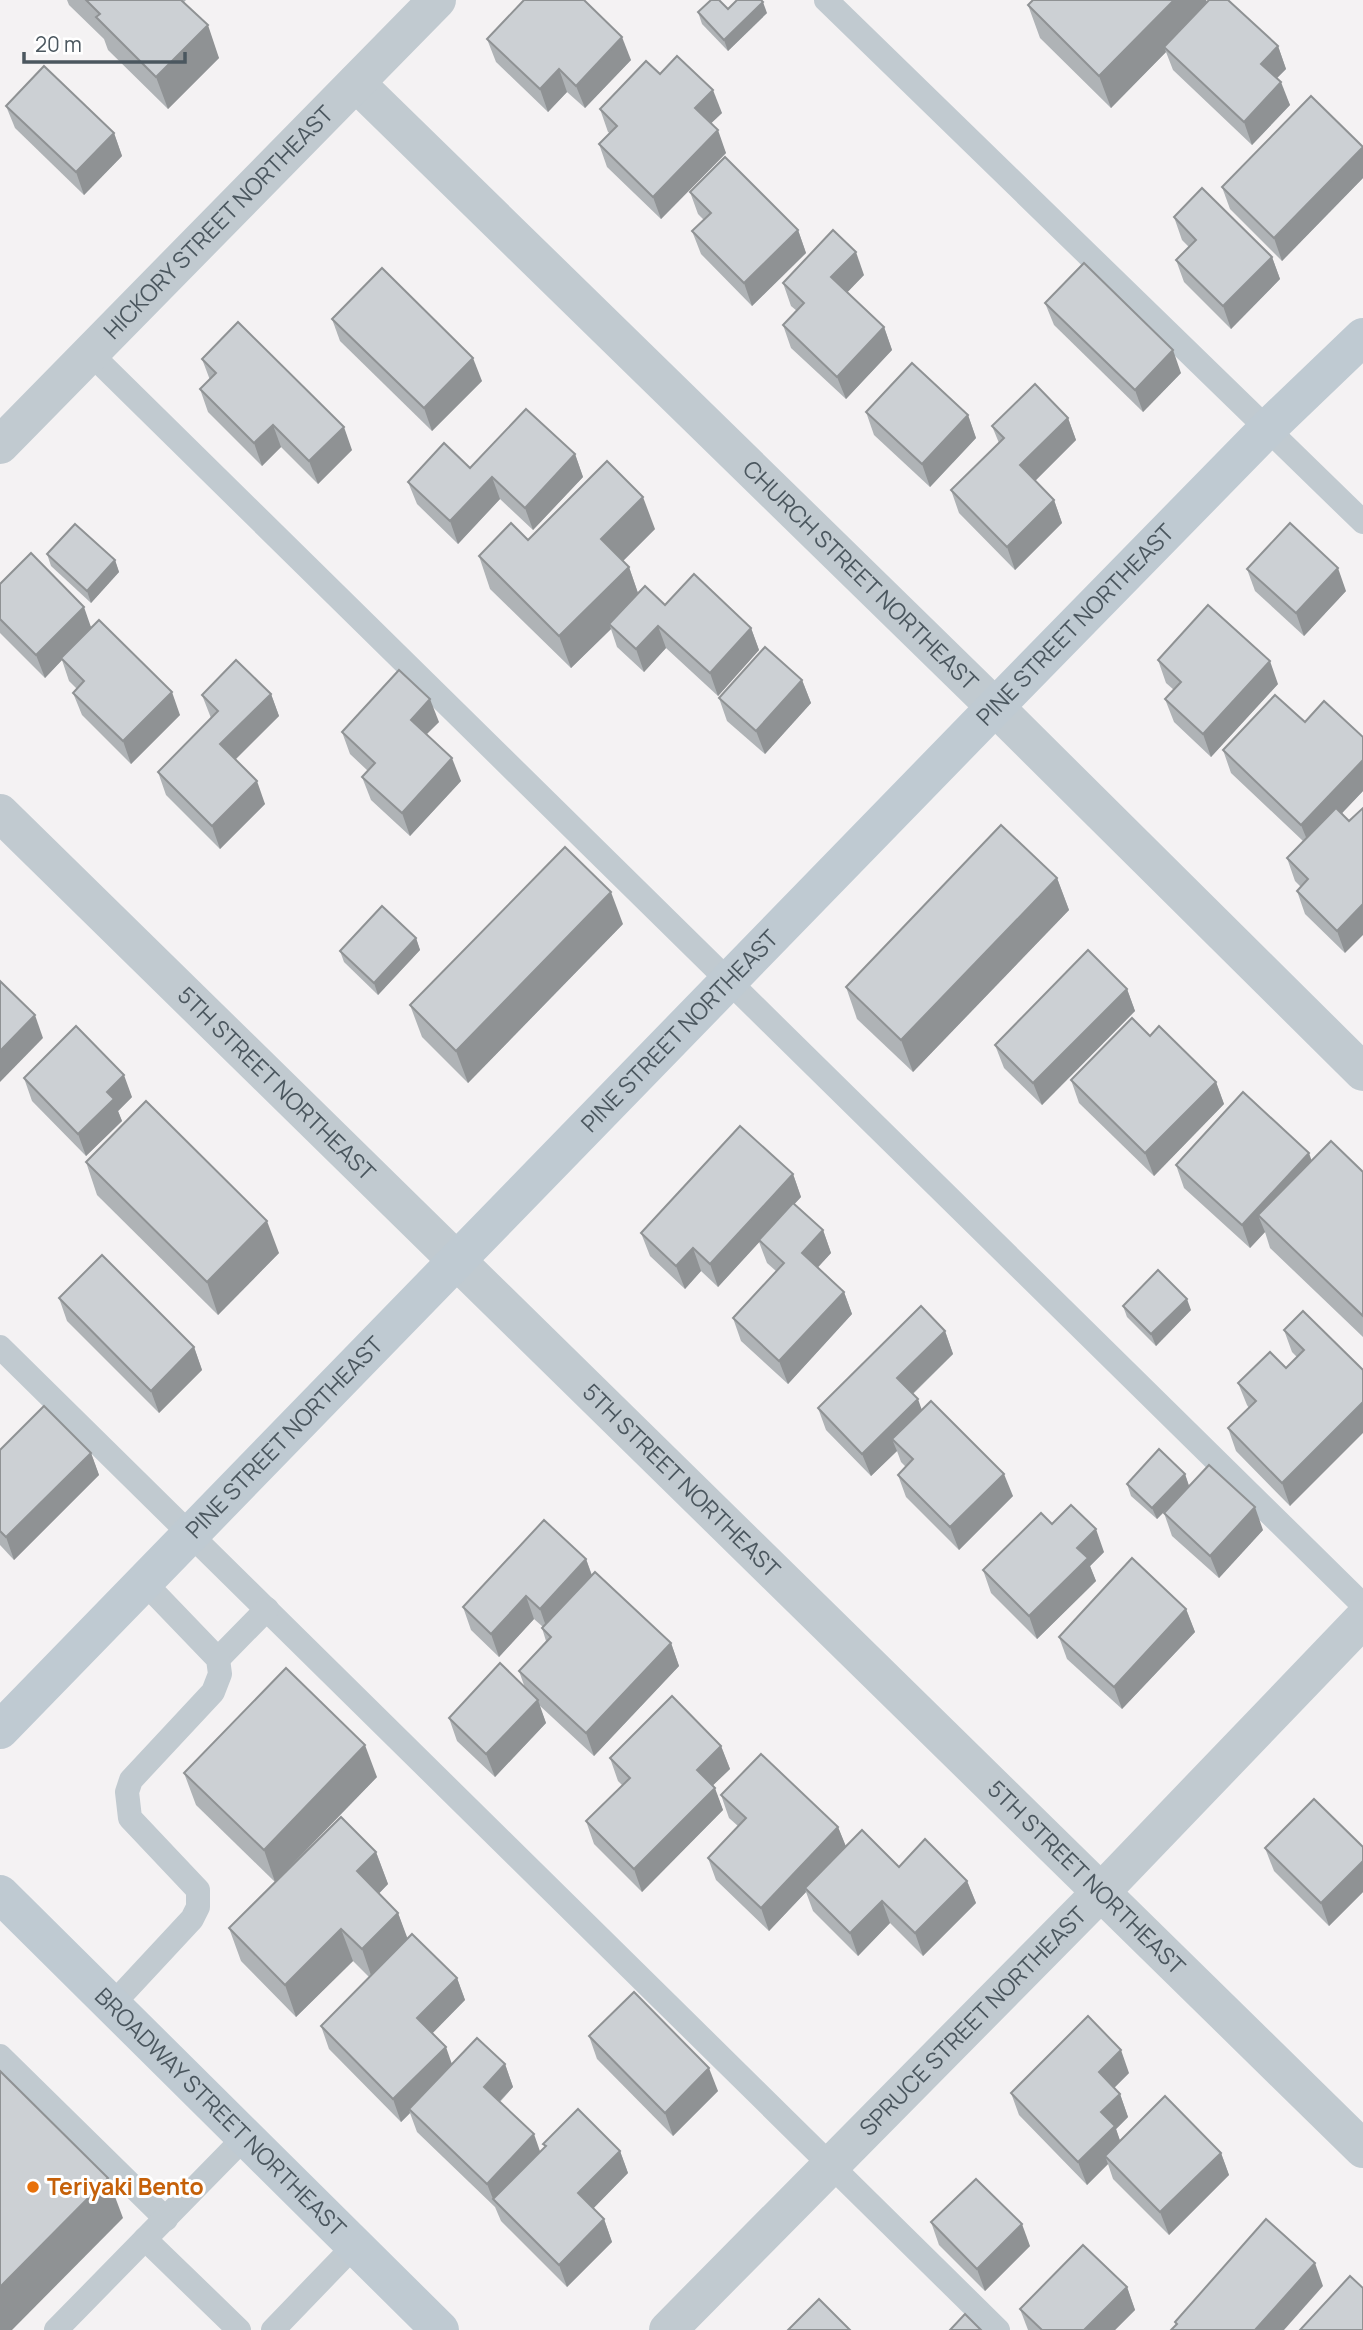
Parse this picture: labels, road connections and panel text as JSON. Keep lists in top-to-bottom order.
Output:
{
  "streets": {
    "main road": ["PINE STREET NORTHEAST", "BROADWAY STREET NORTHEAST"],
    "street": [
      "HICKORY STREET NORTHEAST",
      "CHURCH STREET NORTHEAST",
      "5TH STREET NORTHEAST",
      "SPRUCE STREET NORTHEAST"
    ]
  },
  "crossings": [
    ["HICKORY STREET NORTHEAST", "CHURCH STREET NORTHEAST"],
    ["CHURCH STREET NORTHEAST", "PINE STREET NORTHEAST"],
    ["PINE STREET NORTHEAST", "5TH STREET NORTHEAST"],
    ["5TH STREET NORTHEAST", "SPRUCE STREET NORTHEAST"]
  ],
  "places": ["Teriyaki Bento"],
  "scale_bar": "20 m"
}
